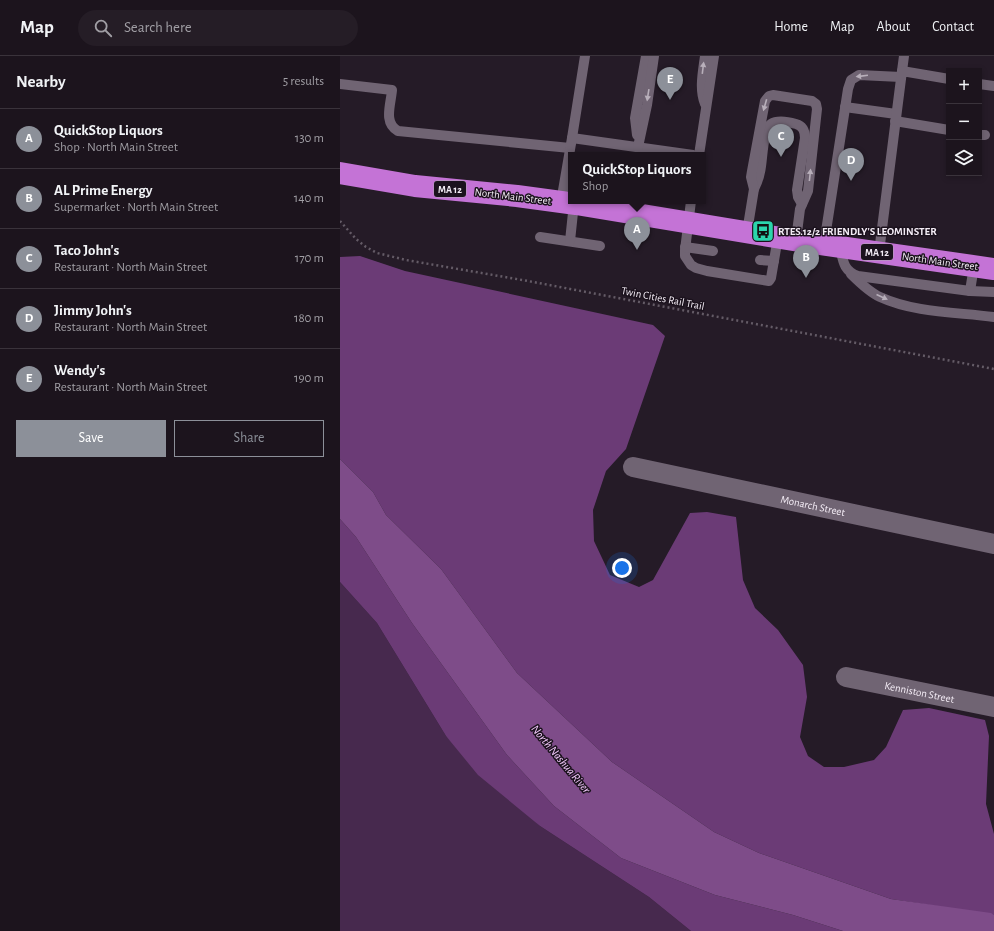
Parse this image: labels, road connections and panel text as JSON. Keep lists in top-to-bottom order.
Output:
{
  "streets": {
    "highway": ["MA 12", "North Main Street"],
    "street": ["Monarch Street", "Kenniston Street"],
    "path": ["Twin Cities Rail Trail"]
  },
  "water": ["North Nashua River"],
  "places": {
    "bus stop": ["RTES.12/2 FRIENDLY'S LEOMINSTER"]
  },
  "page": {
    "header": "Map",
    "search": "Search here",
    "nav": [
      "Home",
      "Map",
      "About",
      "Contact"
    ],
    "heading": ["Nearby", "5 results"],
    "pins": [
      "E",
      "C",
      "D",
      "A",
      "B"
    ],
    "map_buttons": ["+", "−"],
    "list": [
      {
        "mark": "A",
        "name": "QuickStop Liquors",
        "note": "Shop · North Main Street",
        "value": "130 m"
      },
      {
        "mark": "B",
        "name": "AL Prime Energy",
        "note": "Supermarket · North Main Street",
        "value": "140 m"
      },
      {
        "mark": "C",
        "name": "Taco John's",
        "note": "Restaurant · North Main Street",
        "value": "170 m"
      },
      {
        "mark": "D",
        "name": "Jimmy John's",
        "note": "Restaurant · North Main Street",
        "value": "180 m"
      },
      {
        "mark": "E",
        "name": "Wendy's",
        "note": "Restaurant · North Main Street",
        "value": "190 m"
      }
    ],
    "popup": ["QuickStop Liquors", "Shop"],
    "buttons": ["Save", "Share"]
  }
}
